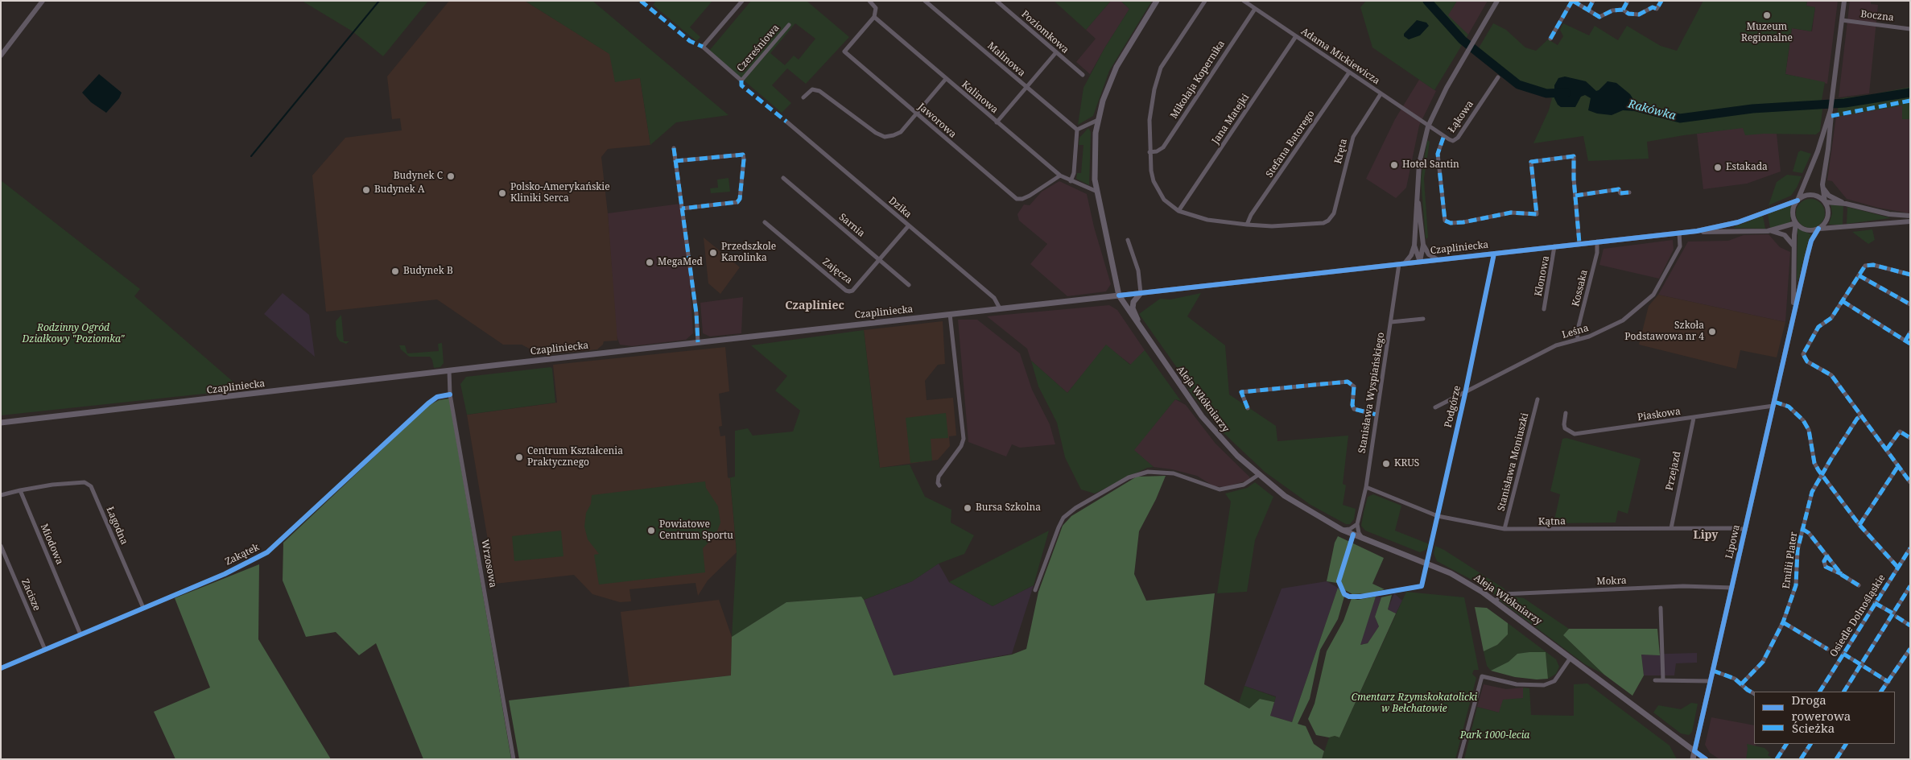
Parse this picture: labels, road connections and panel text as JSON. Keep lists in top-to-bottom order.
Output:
{
  "streets": {
    "main road": ["Czapliniecka", "Aleja Włókniarzy", "Lipowa"],
    "street": [
      "Boczna",
      "Poziomkowa",
      "Czereśniowa",
      "Adama Mickiewicza",
      "Malinowa",
      "Mikołaja Kopernika",
      "Kalinowa",
      "Łąkowa",
      "Jana Matejki",
      "Jaworowa",
      "Stefana Batorego",
      "Kręta",
      "Dzika",
      "Sarnia",
      "Zajęcza",
      "Klonowa",
      "Kossaka",
      "Leśna",
      "Stanisława Wyspiańskiego",
      "Podgórze",
      "Piaskowa",
      "Stanisława Moniuszki",
      "Przejazd",
      "Kątna",
      "Łagodna",
      "Miodowa",
      "Zakątek",
      "Emilii Plater",
      "Wrzosowa",
      "Mokra",
      "Zacisze",
      "Osiedle Dolnośląskie"
    ]
  },
  "crossings": [
    ["Adama Mickiewicza", "Mikołaja Kopernika"],
    ["Adama Mickiewicza", "Łąkowa"],
    ["Adama Mickiewicza", "Jana Matejki"],
    ["Adama Mickiewicza", "Stefana Batorego"],
    ["Adama Mickiewicza", "Kręta"],
    ["Kalinowa", "Jaworowa"],
    ["Kalinowa", "Aleja Włókniarzy"],
    ["Stefana Batorego", "Kręta"],
    ["Dzika", "Czapliniecka"],
    ["Dzika", "Zajęcza"],
    ["Sarnia", "Zajęcza"],
    ["Czapliniecka", "Klonowa"],
    ["Czapliniecka", "Kossaka"],
    ["Czapliniecka", "Leśna"],
    ["Czapliniecka", "Stanisława Wyspiańskiego"],
    ["Czapliniecka", "Aleja Włókniarzy"],
    ["Czapliniecka", "Podgórze"],
    ["Czapliniecka", "Lipowa"],
    ["Czapliniecka", "Wrzosowa"],
    ["Kossaka", "Leśna"],
    ["Leśna", "Podgórze"],
    ["Stanisława Wyspiańskiego", "Kątna"],
    ["Aleja Włókniarzy", "Podgórze"],
    ["Aleja Włókniarzy", "Lipowa"],
    ["Aleja Włókniarzy", "Mokra"],
    ["Podgórze", "Kątna"],
    ["Piaskowa", "Przejazd"],
    ["Piaskowa", "Lipowa"],
    ["Stanisława Moniuszki", "Kątna"],
    ["Przejazd", "Kątna"],
    ["Kątna", "Lipowa"],
    ["Łagodna", "Miodowa"],
    ["Łagodna", "Zakątek"],
    ["Lipowa", "Mokra"],
    ["Miodowa", "Zakątek"],
    ["Zakątek", "Wrzosowa"],
    ["Zakątek", "Zacisze"]
  ],
  "districts": ["Czapliniec", "Lipy"],
  "water": ["Rakówka"],
  "parks": ["Rodzinny Ogród Działkowy \"Poziomka\"", "Cmentarz Rzymskokatolicki w Bełchatowie", "Park 1000-lecia"],
  "places": [
    "Muzeum Regionalne",
    "Hotel Santin",
    "Estakada",
    "Budynek C",
    "Budynek A",
    "Polsko-Amerykańskie Kliniki Serca",
    "Przedszkole Karolinka",
    "MegaMed",
    "Budynek B",
    "Szkoła Podstawowa nr 4",
    "Centrum Kształcenia Praktycznego",
    "KRUS",
    "Bursa Szkolna",
    "Powiatowe Centrum Sportu"
  ],
  "legend": ["Droga rowerowa", "Ścieżka"]
}
